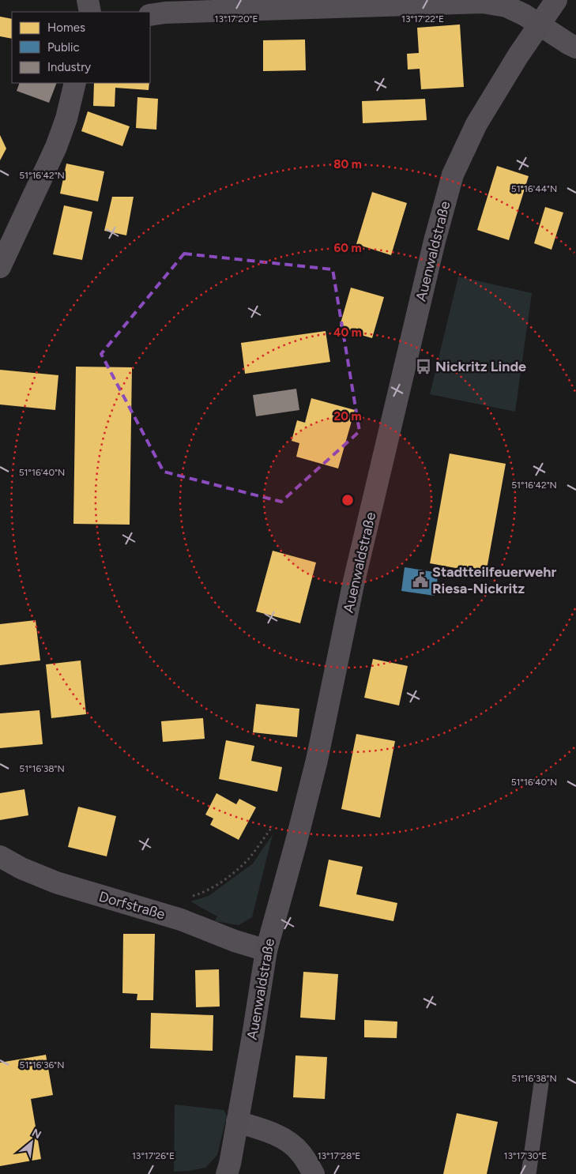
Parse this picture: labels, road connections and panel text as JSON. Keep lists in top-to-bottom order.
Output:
{
  "streets": {
    "street": ["Auenwaldstraße", "Dorfstraße"]
  },
  "crossings": [
    ["Auenwaldstraße", "Dorfstraße"]
  ],
  "places": {
    "bus stop": ["Nickritz Linde"],
    "public building": ["Stadtteilfeuerwehr Riesa-Nickritz"]
  },
  "legend": ["Homes", "Public", "Industry"],
  "north": "top right",
  "coordinates": [
    "13°17'20\"E",
    "13°17'22\"E",
    "51°16'42\"N",
    "51°16'44\"N",
    "51°16'40\"N",
    "51°16'38\"N",
    "51°16'36\"N",
    "13°17'26\"E",
    "13°17'28\"E",
    "13°17'30\"E"
  ],
  "rings": [
    "80 m",
    "60 m",
    "40 m",
    "20 m"
  ]
}
